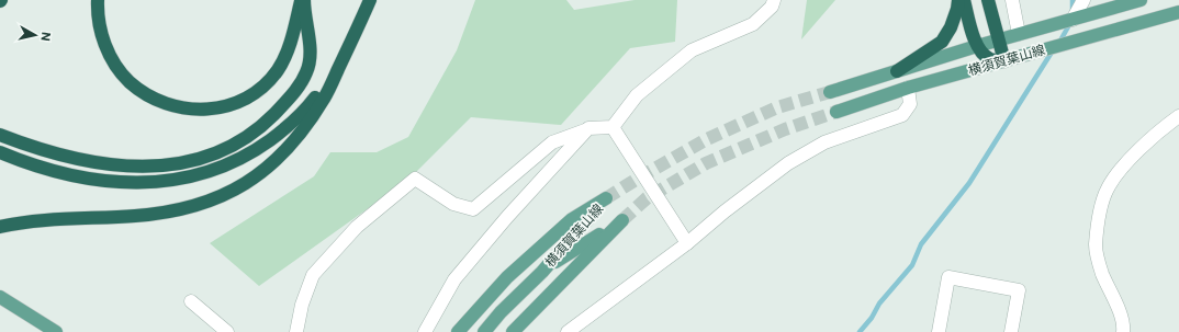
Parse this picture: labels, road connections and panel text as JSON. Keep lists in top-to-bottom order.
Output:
{
  "streets": {
    "main road": ["横須賀葉山線"]
  },
  "north": "right"
}
